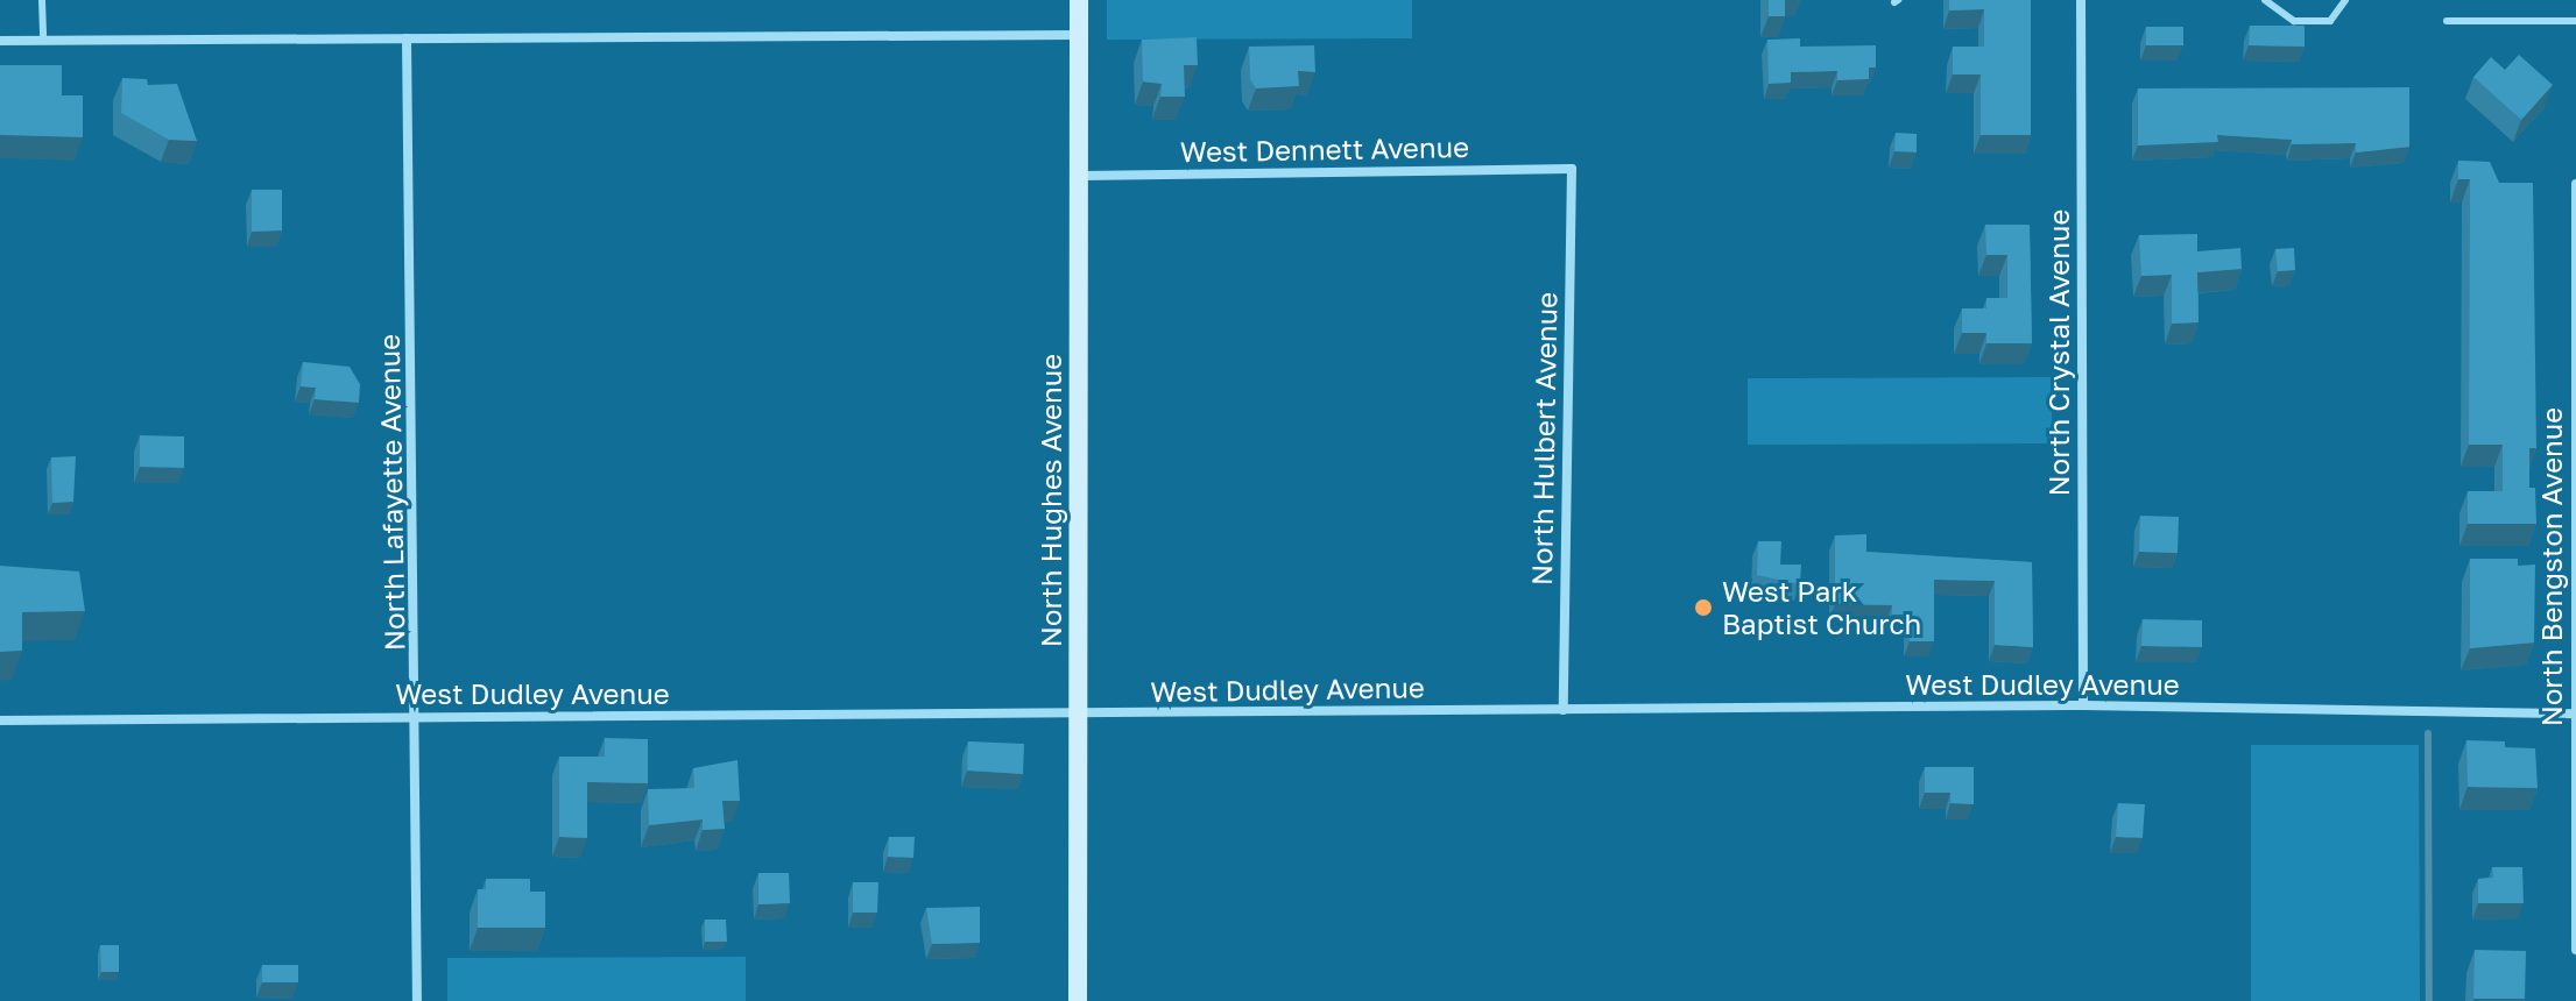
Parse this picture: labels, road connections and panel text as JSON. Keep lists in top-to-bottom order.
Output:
{
  "streets": {
    "street": [
      "West Dennett Avenue",
      "North Crystal Avenue",
      "North Hulbert Avenue",
      "North Lafayette Avenue",
      "North Hughes Avenue",
      "North Bengston Avenue",
      "West Dudley Avenue"
    ]
  },
  "crossings": [
    ["West Dennett Avenue", "North Hulbert Avenue"],
    ["West Dennett Avenue", "North Hughes Avenue"],
    ["North Crystal Avenue", "West Dudley Avenue"],
    ["North Hulbert Avenue", "West Dudley Avenue"],
    ["North Lafayette Avenue", "West Dudley Avenue"],
    ["North Hughes Avenue", "West Dudley Avenue"],
    ["North Bengston Avenue", "West Dudley Avenue"]
  ],
  "places": ["West Park Baptist Church"]
}
